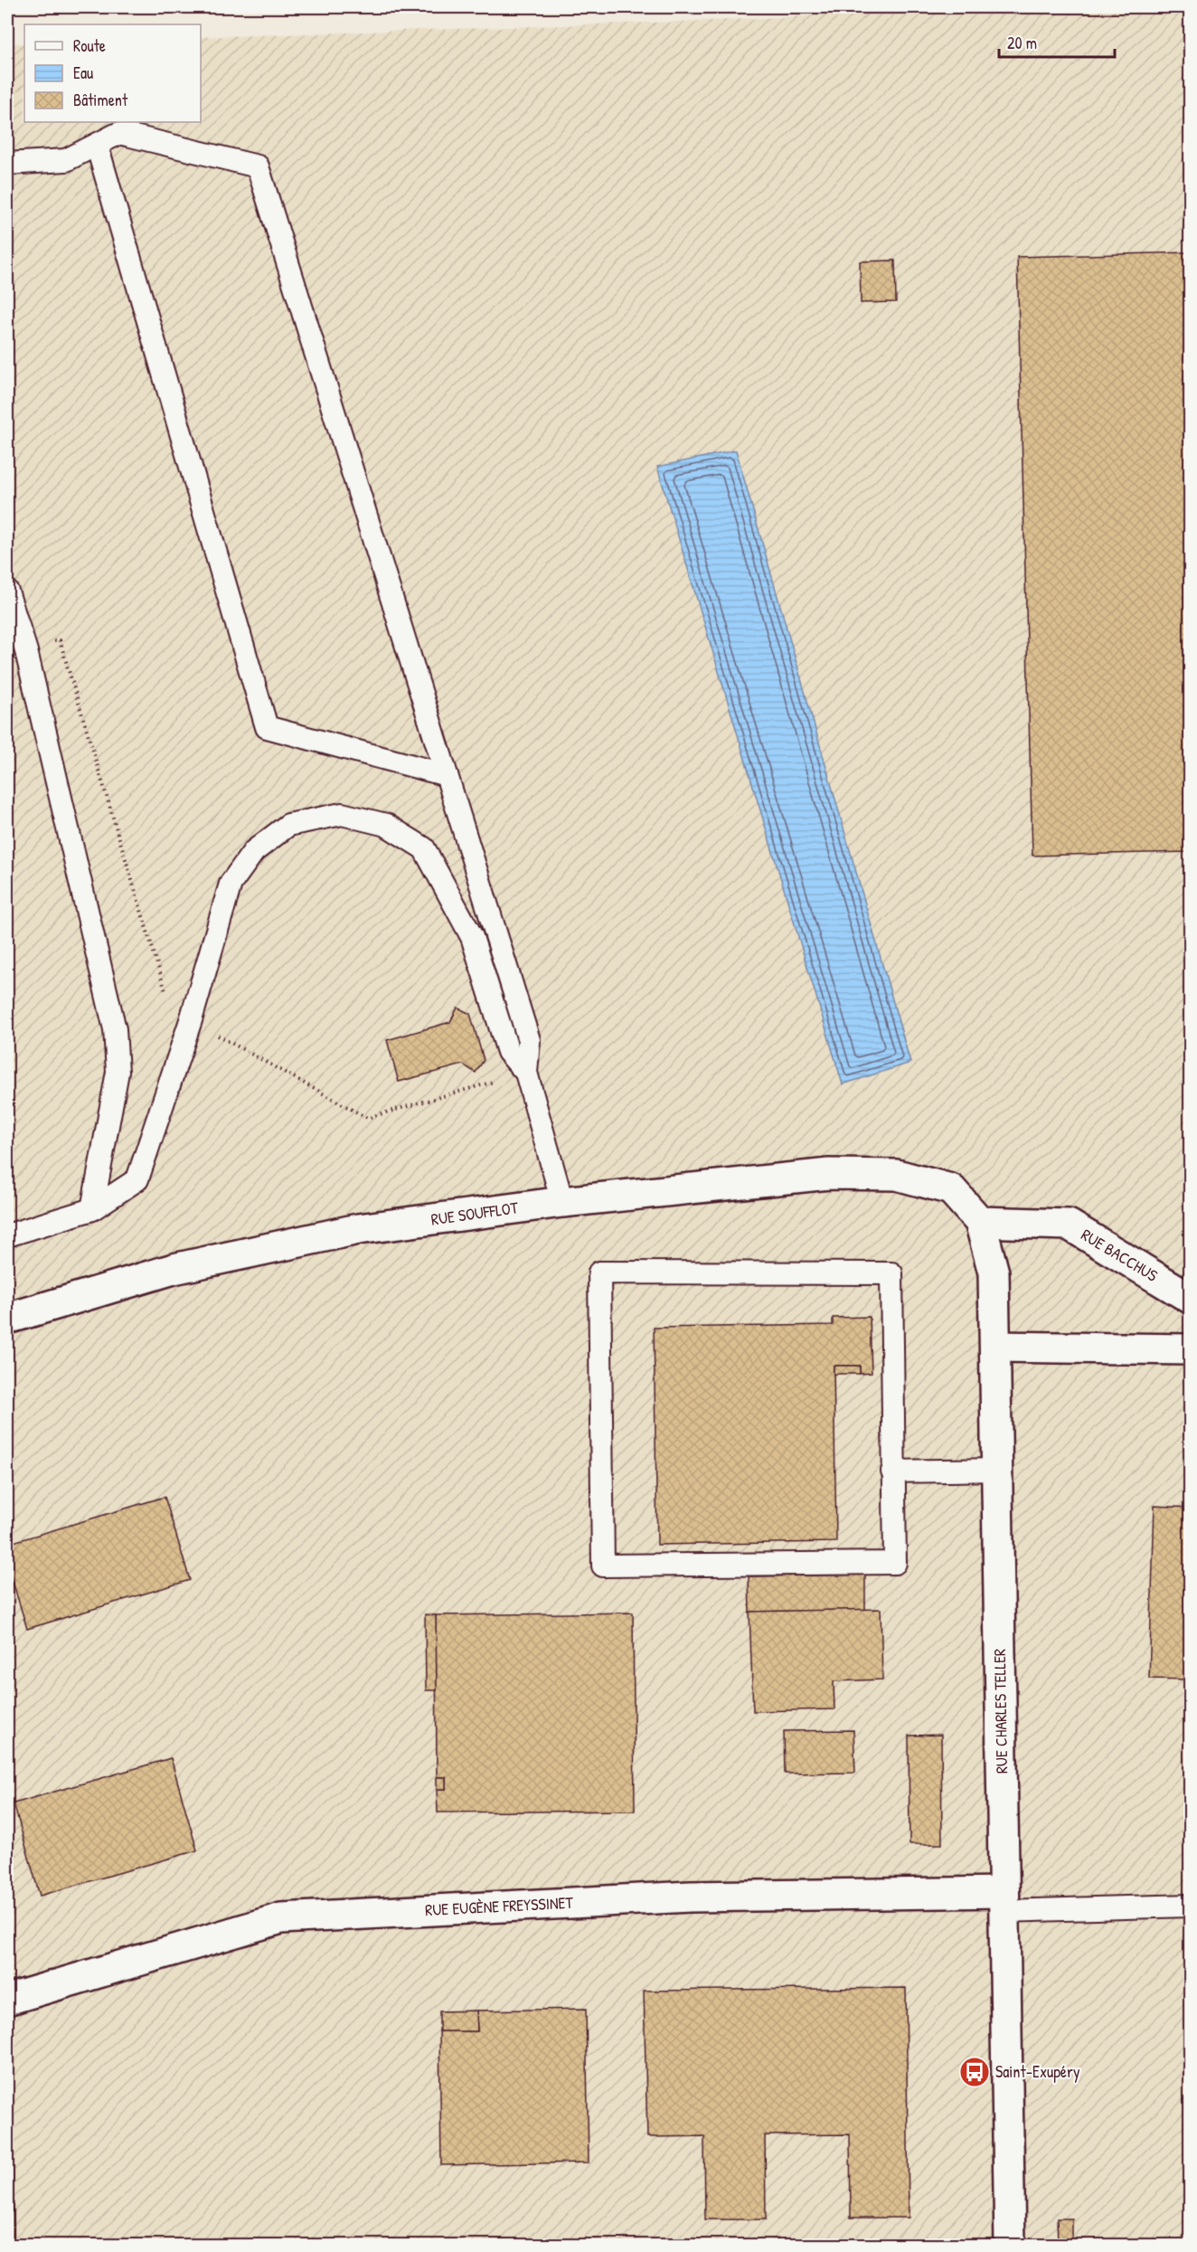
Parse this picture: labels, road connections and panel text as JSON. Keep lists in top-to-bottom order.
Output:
{
  "streets": {
    "street": [
      "RUE SOUFFLOT",
      "RUE BACCHUS",
      "RUE CHARLES TELLER",
      "RUE EUGÈNE FREYSSINET"
    ]
  },
  "crossings": [
    ["RUE SOUFFLOT", "RUE CHARLES TELLER"],
    ["RUE BACCHUS", "RUE CHARLES TELLER"],
    ["RUE CHARLES TELLER", "RUE EUGÈNE FREYSSINET"]
  ],
  "places": {
    "bus stop": ["Saint-Exupéry"]
  },
  "legend": ["Route", "Eau", "Bâtiment"],
  "scale_bar": "20 m"
}
